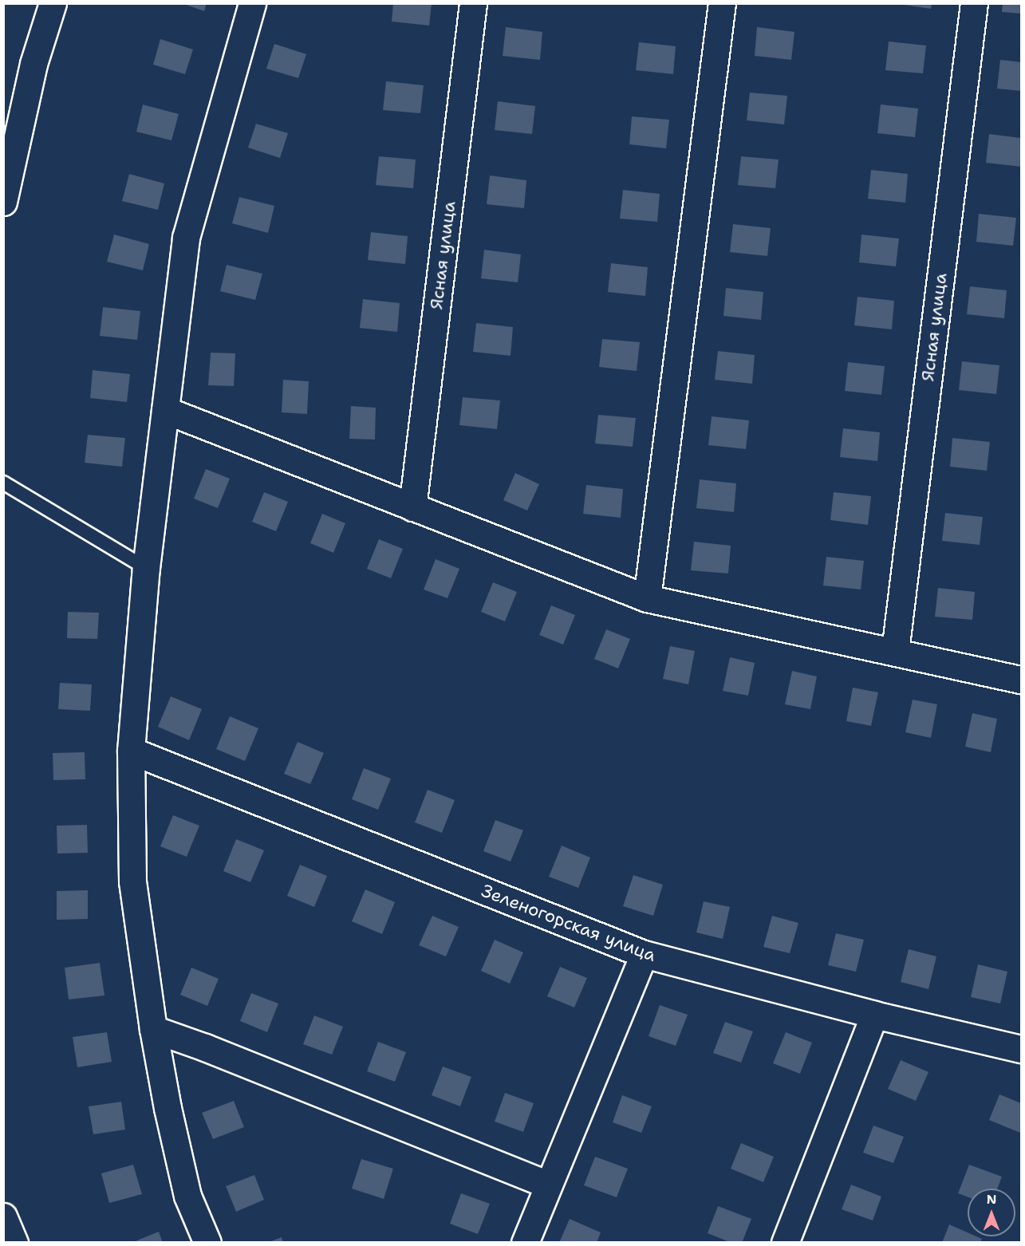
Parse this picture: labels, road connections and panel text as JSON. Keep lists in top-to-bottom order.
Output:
{
  "streets": {
    "street": ["Ясная улица", "Зеленогорская улица"]
  },
  "north": "top"
}
